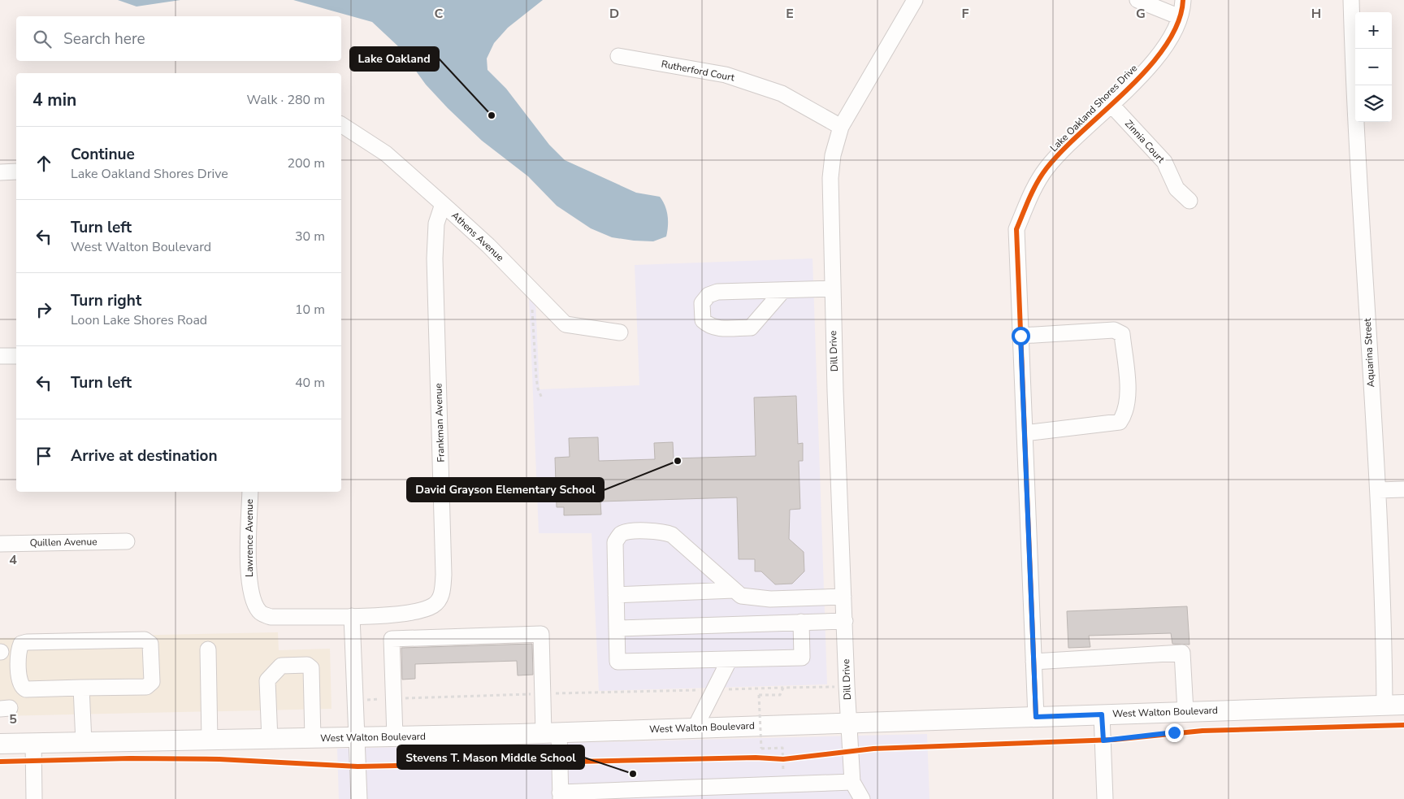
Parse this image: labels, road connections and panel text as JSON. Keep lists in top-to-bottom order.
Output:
{
  "streets": {
    "main road": ["West Walton Boulevard"],
    "street": [
      "Rutherford Court",
      "Lake Oakland Shores Drive",
      "Zinnia Court",
      "Athens Avenue",
      "Dill Drive",
      "Aquarina Street",
      "Frankman Avenue",
      "Lawrence Avenue",
      "Quillen Avenue"
    ]
  },
  "crossings": [
    ["Rutherford Court", "Dill Drive"],
    ["Lake Oakland Shores Drive", "Zinnia Court"],
    ["Lake Oakland Shores Drive", "West Walton Boulevard"],
    ["Athens Avenue", "Frankman Avenue"],
    ["Dill Drive", "West Walton Boulevard"],
    ["Aquarina Street", "West Walton Boulevard"],
    ["Frankman Avenue", "Lawrence Avenue"]
  ],
  "places": ["Lake Oakland", "David Grayson Elementary School", "Stevens T. Mason Middle School"],
  "page": {
    "map_buttons": ["+", "−"],
    "search": "Search here",
    "heading": ["4 min", "Walk · 280 m"],
    "list": [
      ["Continue", "Lake Oakland Shores Drive", "200 m"],
      ["Turn left", "West Walton Boulevard", "30 m"],
      ["Turn right", "Loon Lake Shores Road", "10 m"],
      ["Turn left", "40 m"],
      "Arrive at destination"
    ]
  },
  "grid": {
    "columns": [
      "C",
      "D",
      "E",
      "F",
      "G",
      "H"
    ],
    "rows": ["4", "5"]
  }
}
